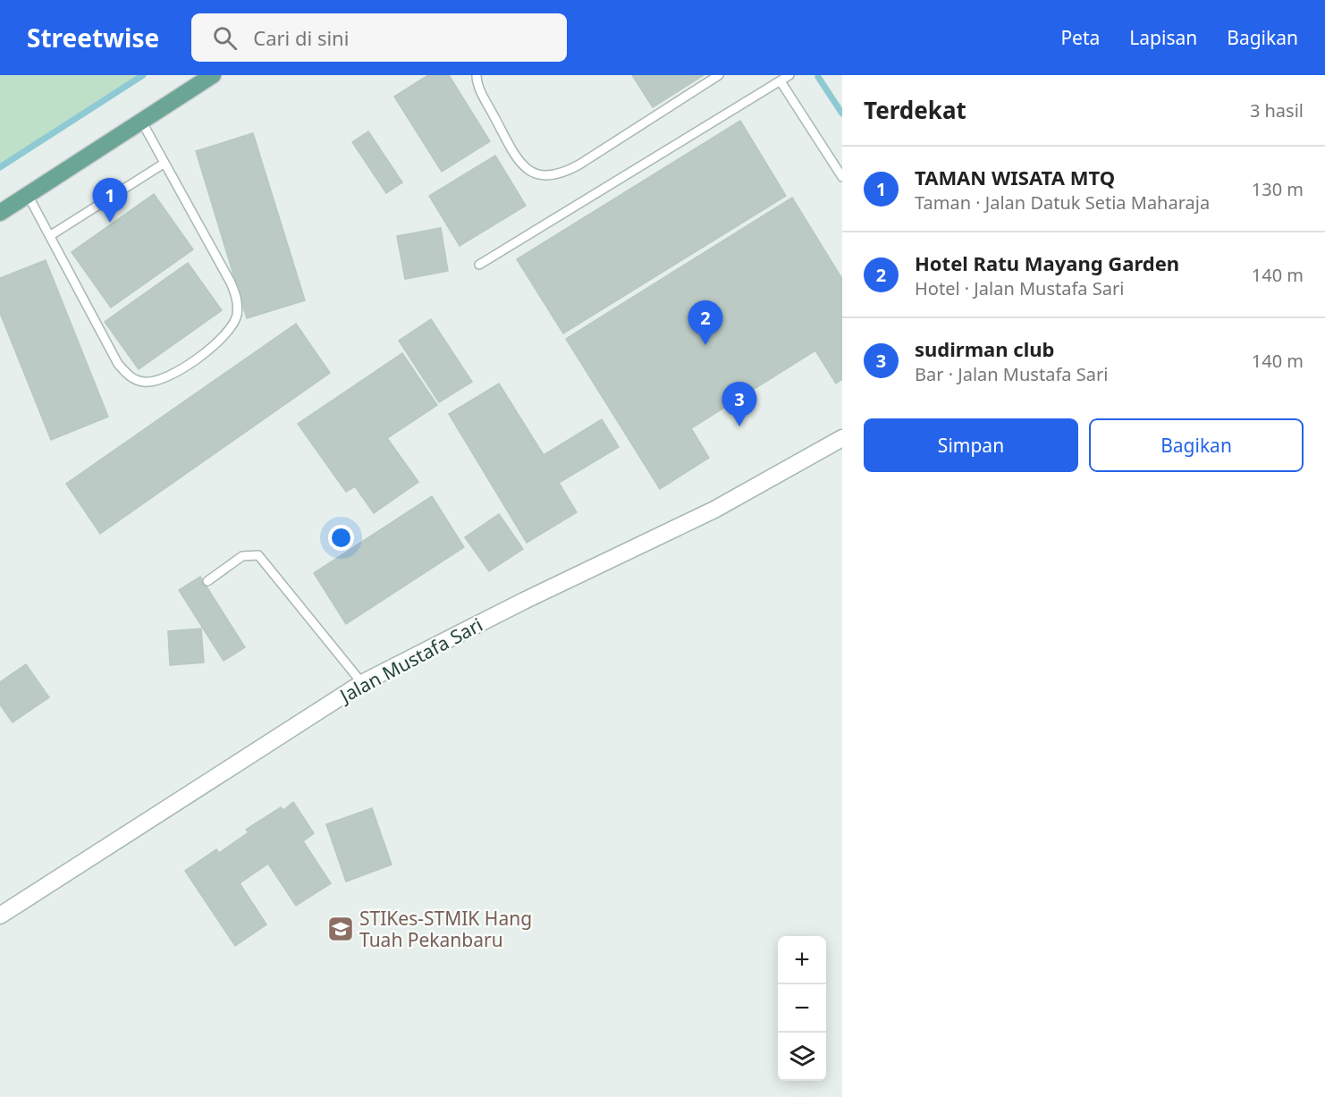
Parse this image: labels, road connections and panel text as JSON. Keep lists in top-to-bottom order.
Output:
{
  "streets": {
    "street": ["Jalan Mustafa Sari"]
  },
  "places": {
    "school or university": ["STIKes-STMIK Hang Tuah Pekanbaru"]
  },
  "page": {
    "header": "Streetwise",
    "search": "Cari di sini",
    "nav": ["Peta", "Lapisan", "Bagikan"],
    "heading": ["Terdekat", "3 hasil"],
    "list": [
      {
        "mark": "1",
        "name": "TAMAN WISATA MTQ",
        "note": "Taman · Jalan Datuk Setia Maharaja",
        "value": "130 m"
      },
      {
        "mark": "2",
        "name": "Hotel Ratu Mayang Garden",
        "note": "Hotel · Jalan Mustafa Sari",
        "value": "140 m"
      },
      {
        "mark": "3",
        "name": "sudirman club",
        "note": "Bar · Jalan Mustafa Sari",
        "value": "140 m"
      }
    ],
    "pins": ["1", "2", "3"],
    "buttons": ["Simpan", "Bagikan"],
    "map_buttons": ["+", "−"]
  }
}
